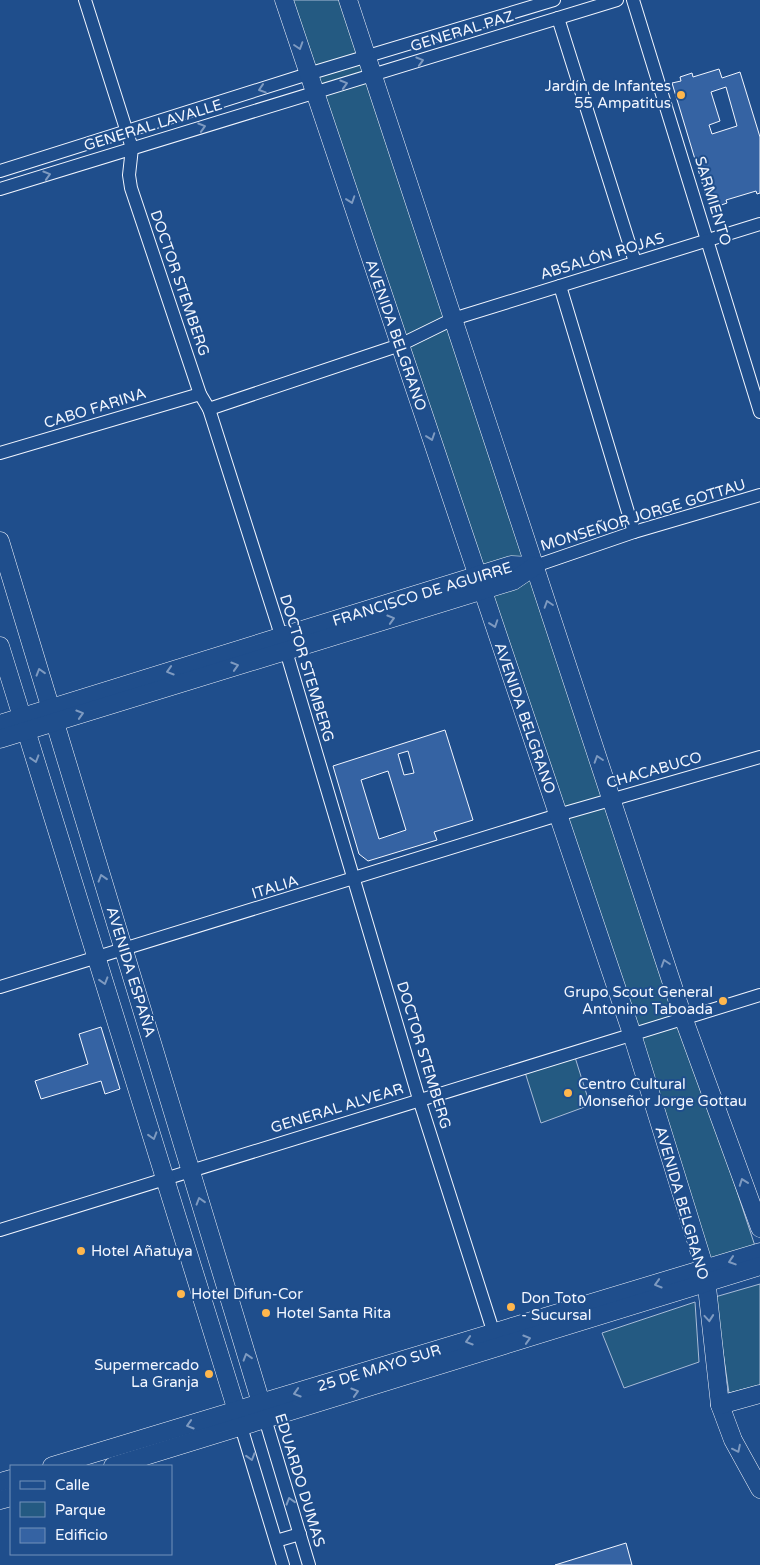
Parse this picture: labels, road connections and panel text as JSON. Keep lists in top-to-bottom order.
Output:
{
  "streets": {
    "street": [
      "GENERAL PAZ",
      "GENERAL LAVALLE",
      "SARMIENTO",
      "ABSALÓN ROJAS",
      "DOCTOR STEMBERG",
      "AVENIDA BELGRANO",
      "CABO FARINA",
      "MONSEÑOR JORGE GOTTAU",
      "FRANCISCO DE AGUIRRE",
      "CHACABUCO",
      "ITALIA",
      "AVENIDA ESPAÑA",
      "GENERAL ALVEAR",
      "25 DE MAYO SUR",
      "EDUARDO DUMAS"
    ]
  },
  "crossings": [
    ["GENERAL PAZ", "GENERAL LAVALLE"],
    ["GENERAL PAZ", "AVENIDA BELGRANO"],
    ["GENERAL LAVALLE", "DOCTOR STEMBERG"],
    ["GENERAL LAVALLE", "AVENIDA BELGRANO"],
    ["SARMIENTO", "ABSALÓN ROJAS"],
    ["ABSALÓN ROJAS", "AVENIDA BELGRANO"],
    ["DOCTOR STEMBERG", "CABO FARINA"],
    ["DOCTOR STEMBERG", "FRANCISCO DE AGUIRRE"],
    ["DOCTOR STEMBERG", "ITALIA"],
    ["DOCTOR STEMBERG", "GENERAL ALVEAR"],
    ["DOCTOR STEMBERG", "25 DE MAYO SUR"],
    ["AVENIDA BELGRANO", "FRANCISCO DE AGUIRRE"],
    ["AVENIDA BELGRANO", "CHACABUCO"],
    ["AVENIDA BELGRANO", "ITALIA"],
    ["AVENIDA BELGRANO", "GENERAL ALVEAR"],
    ["AVENIDA BELGRANO", "25 DE MAYO SUR"],
    ["MONSEÑOR JORGE GOTTAU", "FRANCISCO DE AGUIRRE"],
    ["FRANCISCO DE AGUIRRE", "AVENIDA ESPAÑA"],
    ["CHACABUCO", "ITALIA"],
    ["ITALIA", "AVENIDA ESPAÑA"],
    ["AVENIDA ESPAÑA", "GENERAL ALVEAR"],
    ["AVENIDA ESPAÑA", "25 DE MAYO SUR"],
    ["AVENIDA ESPAÑA", "EDUARDO DUMAS"],
    ["25 DE MAYO SUR", "EDUARDO DUMAS"]
  ],
  "places": [
    "Jardín de Infantes 55 Ampatitus",
    "Grupo Scout General Antonino Taboada",
    "Centro Cultural Monseñor Jorge Gottau",
    "Hotel Añatuya",
    "Hotel Difun-Cor",
    "Don Toto - Sucursal",
    "Hotel Santa Rita",
    "Supermercado La Granja"
  ],
  "legend": ["Calle", "Parque", "Edificio"]
}
